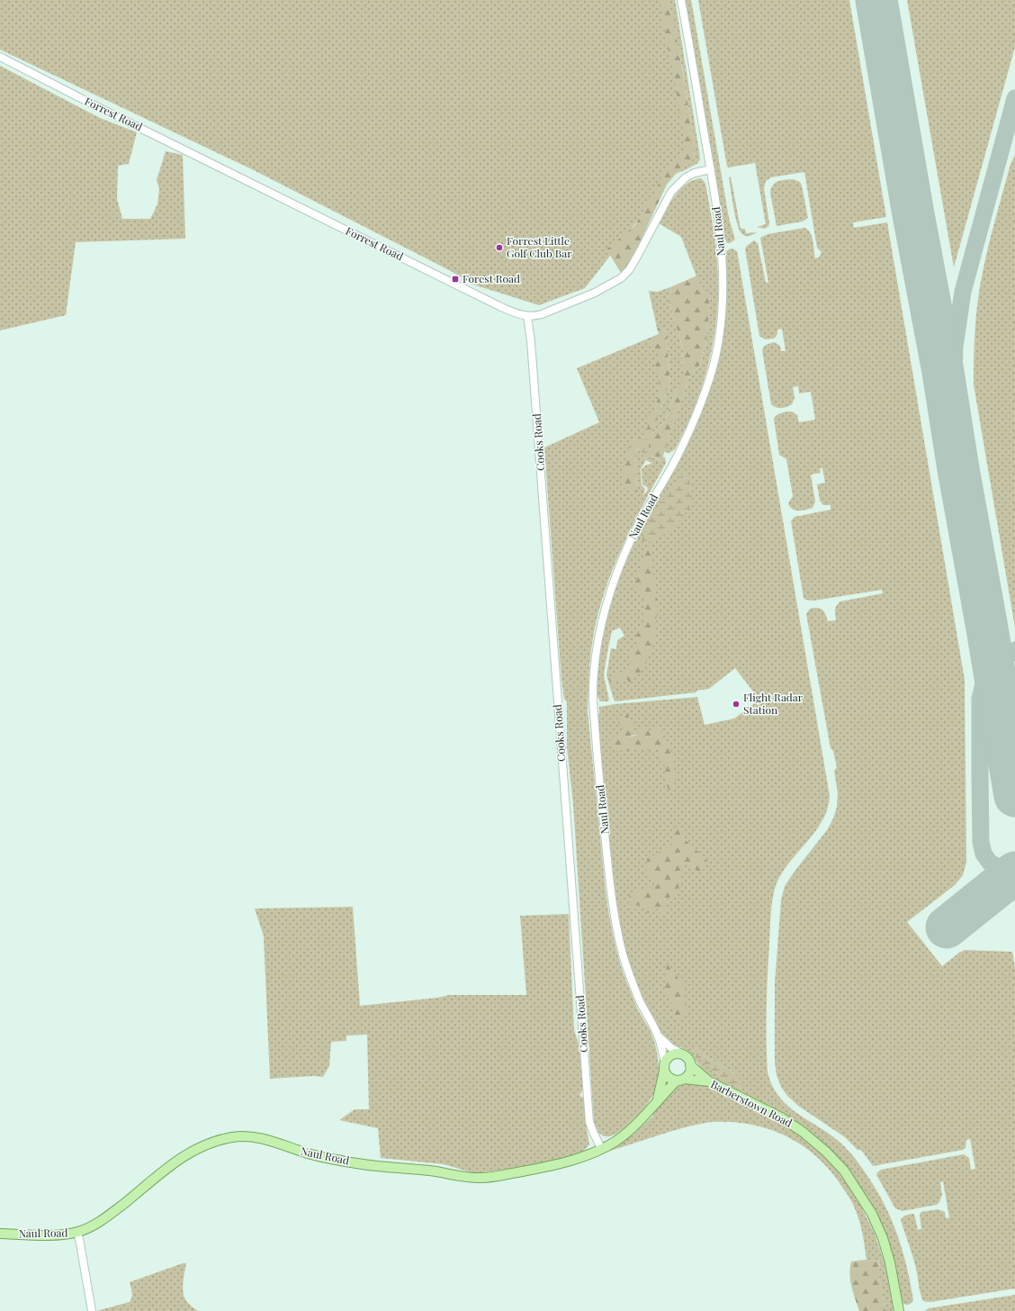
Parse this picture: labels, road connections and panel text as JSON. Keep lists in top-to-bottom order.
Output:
{
  "streets": {
    "main road": ["Naul Road", "Barberstown Road"],
    "street": ["Forrest Road", "Cooks Road"]
  },
  "crossings": [
    ["Forrest Road", "Naul Road"],
    ["Forrest Road", "Cooks Road"],
    ["Naul Road", "Cooks Road"],
    ["Naul Road", "Barberstown Road"]
  ],
  "places": {
    "other": ["Forrest Little Golf Club Bar", "Flight Radar Station"],
    "transit": ["Forest Road"]
  }
}
